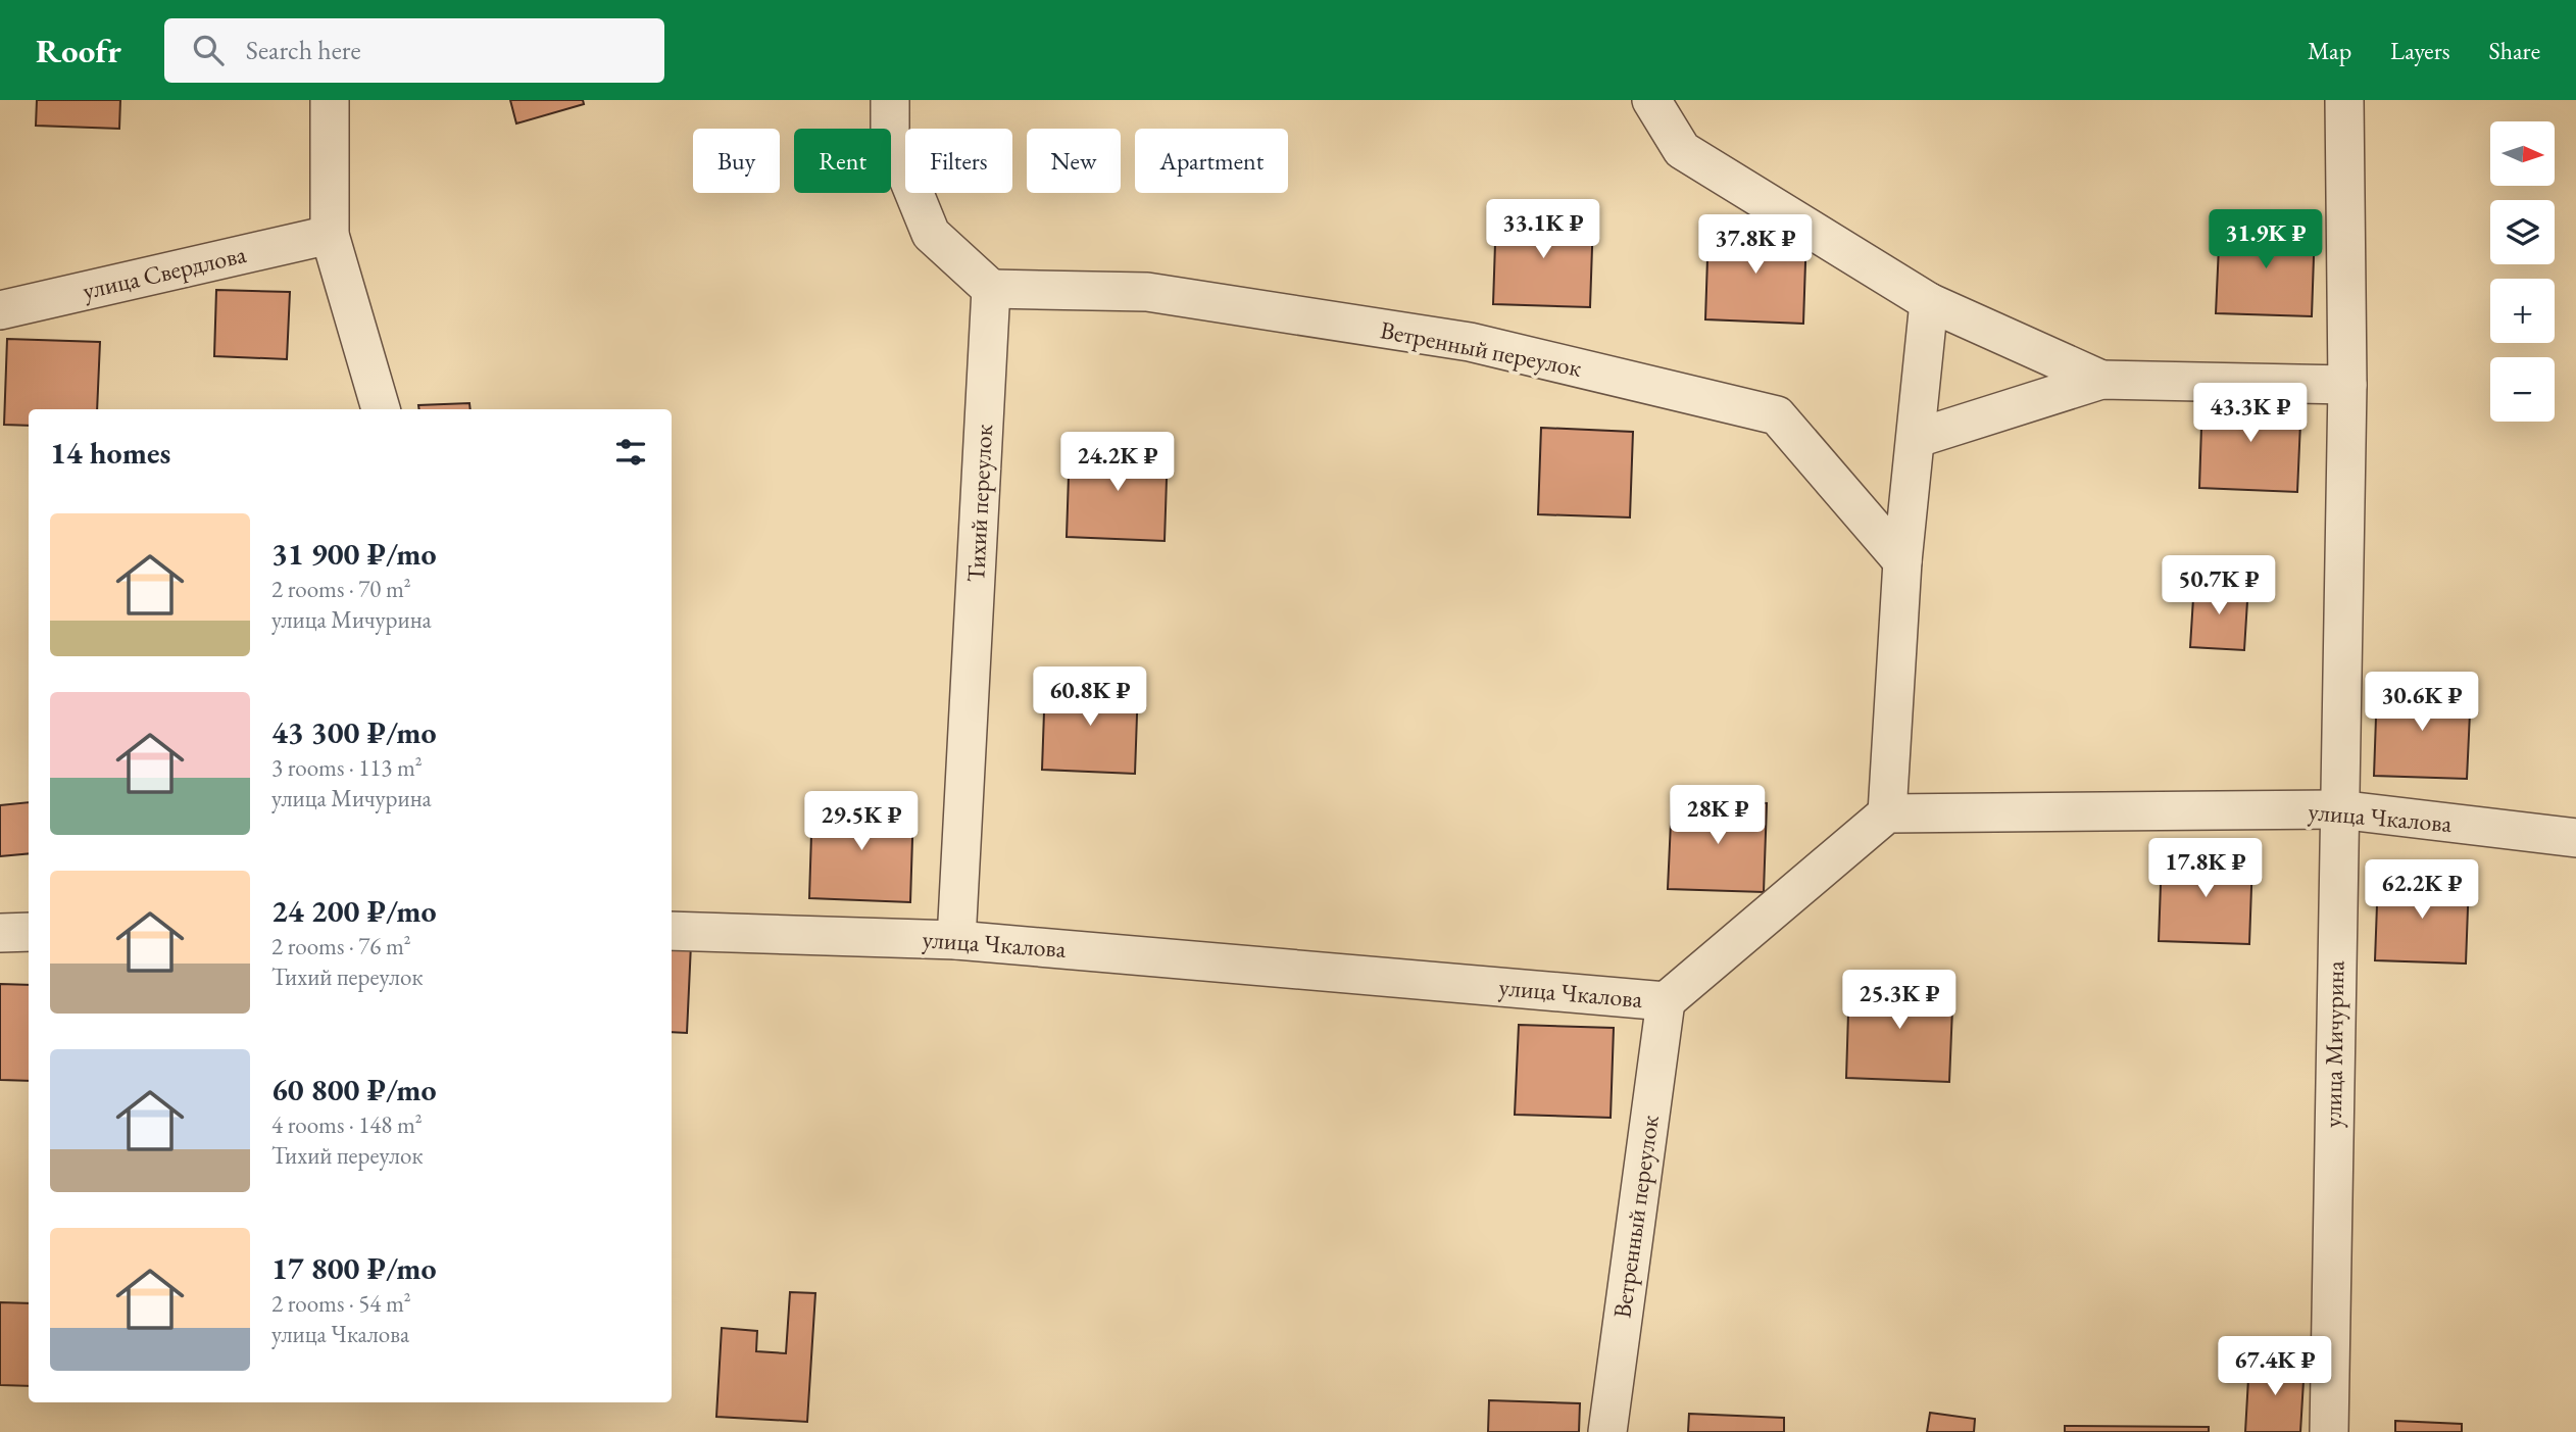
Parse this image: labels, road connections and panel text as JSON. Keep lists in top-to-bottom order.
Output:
{
  "streets": {
    "street": [
      "улица Свердлова",
      "Ветренный переулок",
      "Тихий переулок",
      "улица Чкалова",
      "улица Мичурина"
    ]
  },
  "crossings": [
    ["Ветренный переулок", "Тихий переулок"],
    ["Ветренный переулок", "улица Чкалова"],
    ["Тихий переулок", "улица Чкалова"],
    ["улица Чкалова", "улица Мичурина"]
  ],
  "north": "right",
  "page": {
    "header": "Roofr",
    "search": "Search here",
    "nav": ["Map", "Layers", "Share"],
    "map_buttons": ["+", "−"],
    "chip": [
      "Buy",
      "Rent",
      "Filters",
      "New",
      "Apartment"
    ],
    "price": [
      "33.1K ₽",
      "31.9K ₽",
      "37.8K ₽",
      "43.3K ₽",
      "24.2K ₽",
      "50.7K ₽",
      "60.8K ₽",
      "30.6K ₽",
      "28K ₽",
      "29.5K ₽",
      "17.8K ₽",
      "62.2K ₽",
      "25.3K ₽",
      "67.4K ₽"
    ],
    "heading": "14 homes",
    "list": [
      {
        "name": "31 900 ₽/mo",
        "note": "2 rooms · 70 m² · улица Мичурина"
      },
      {
        "name": "43 300 ₽/mo",
        "note": "3 rooms · 113 m² · улица Мичурина"
      },
      {
        "name": "24 200 ₽/mo",
        "note": "2 rooms · 76 m² · Тихий переулок"
      },
      {
        "name": "60 800 ₽/mo",
        "note": "4 rooms · 148 m² · Тихий переулок"
      },
      {
        "name": "17 800 ₽/mo",
        "note": "2 rooms · 54 m² · улица Чкалова"
      }
    ]
  }
}
